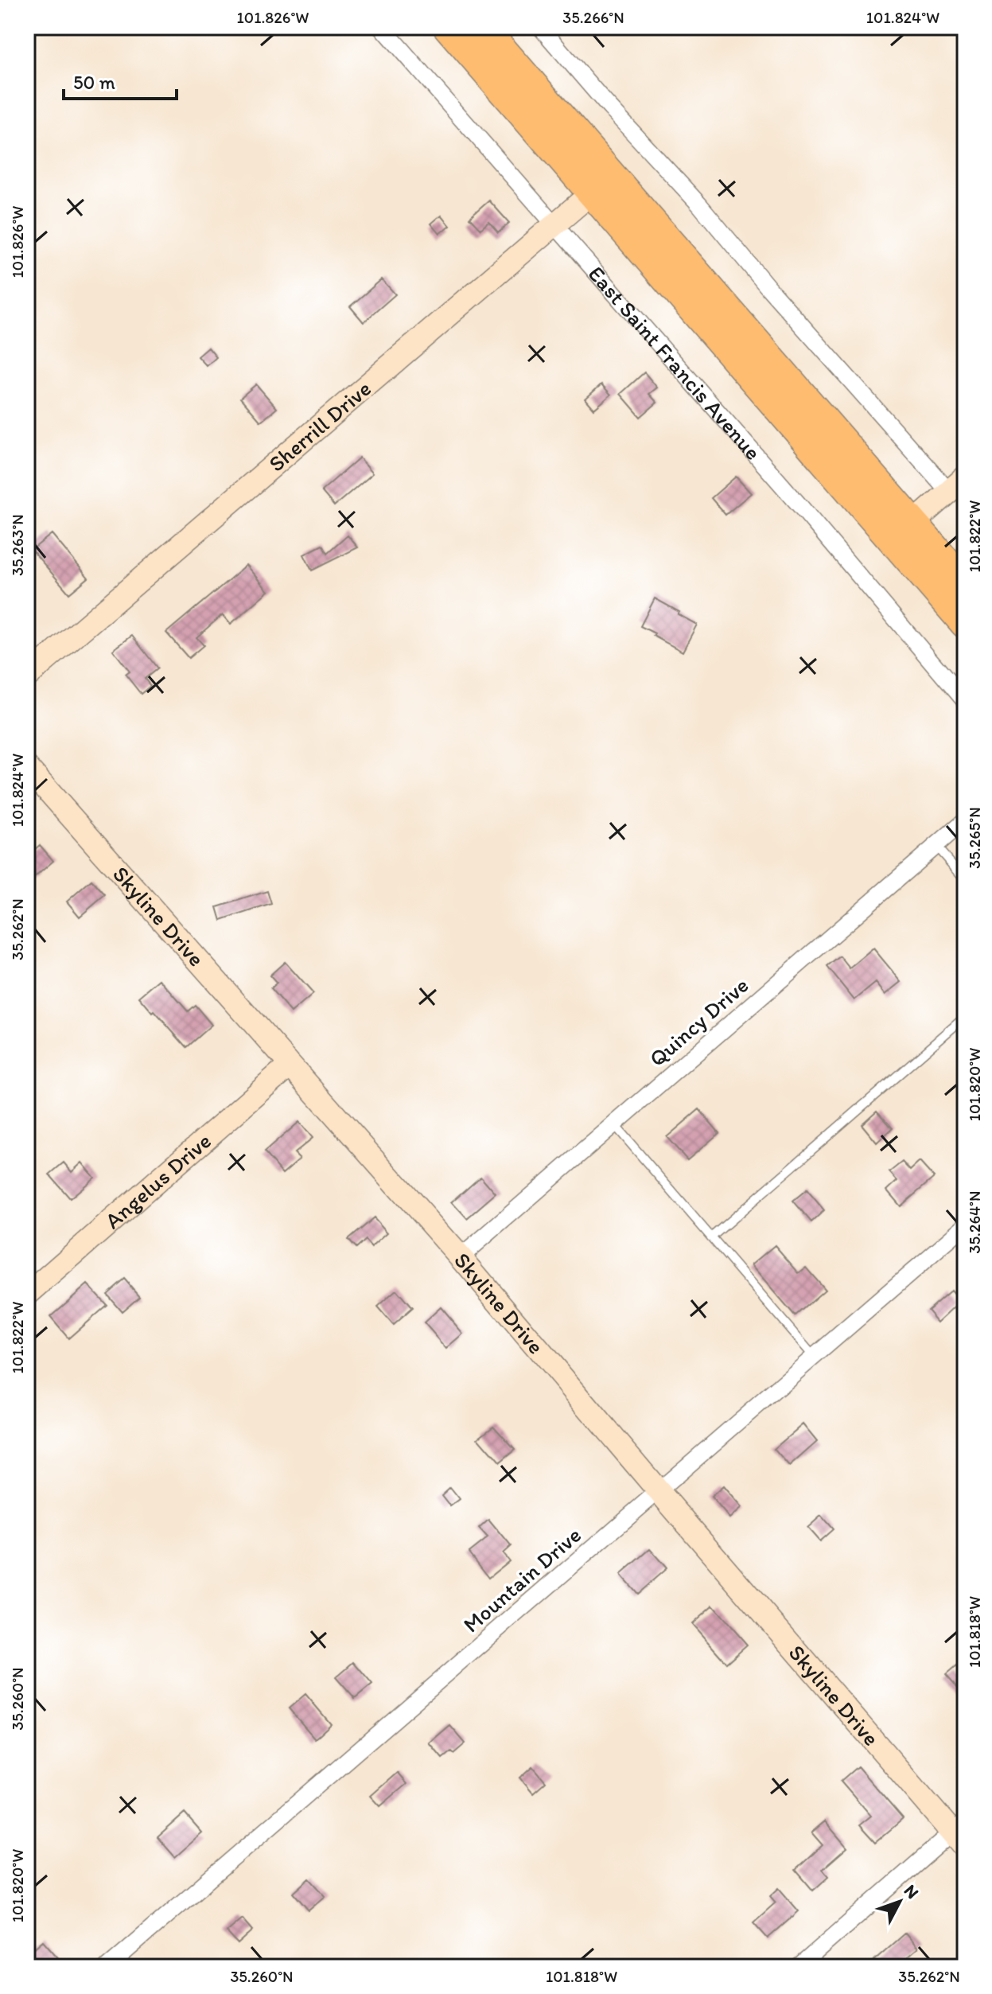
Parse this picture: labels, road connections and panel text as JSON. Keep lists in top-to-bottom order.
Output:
{
  "streets": {
    "street": [
      "East Saint Francis Avenue",
      "Sherrill Drive",
      "Skyline Drive",
      "Quincy Drive",
      "Angelus Drive",
      "Mountain Drive"
    ]
  },
  "crossings": [
    ["East Saint Francis Avenue", "Sherrill Drive"],
    ["Skyline Drive", "Quincy Drive"],
    ["Skyline Drive", "Angelus Drive"],
    ["Skyline Drive", "Mountain Drive"]
  ],
  "scale_bar": "50 m",
  "north": "top right",
  "coordinates": [
    "101.826°W",
    "35.266°N",
    "101.824°W",
    "101.822°W",
    "35.263°N",
    "35.265°N",
    "35.262°N",
    "101.820°W",
    "35.264°N",
    "101.818°W",
    "35.260°N"
  ]
}
